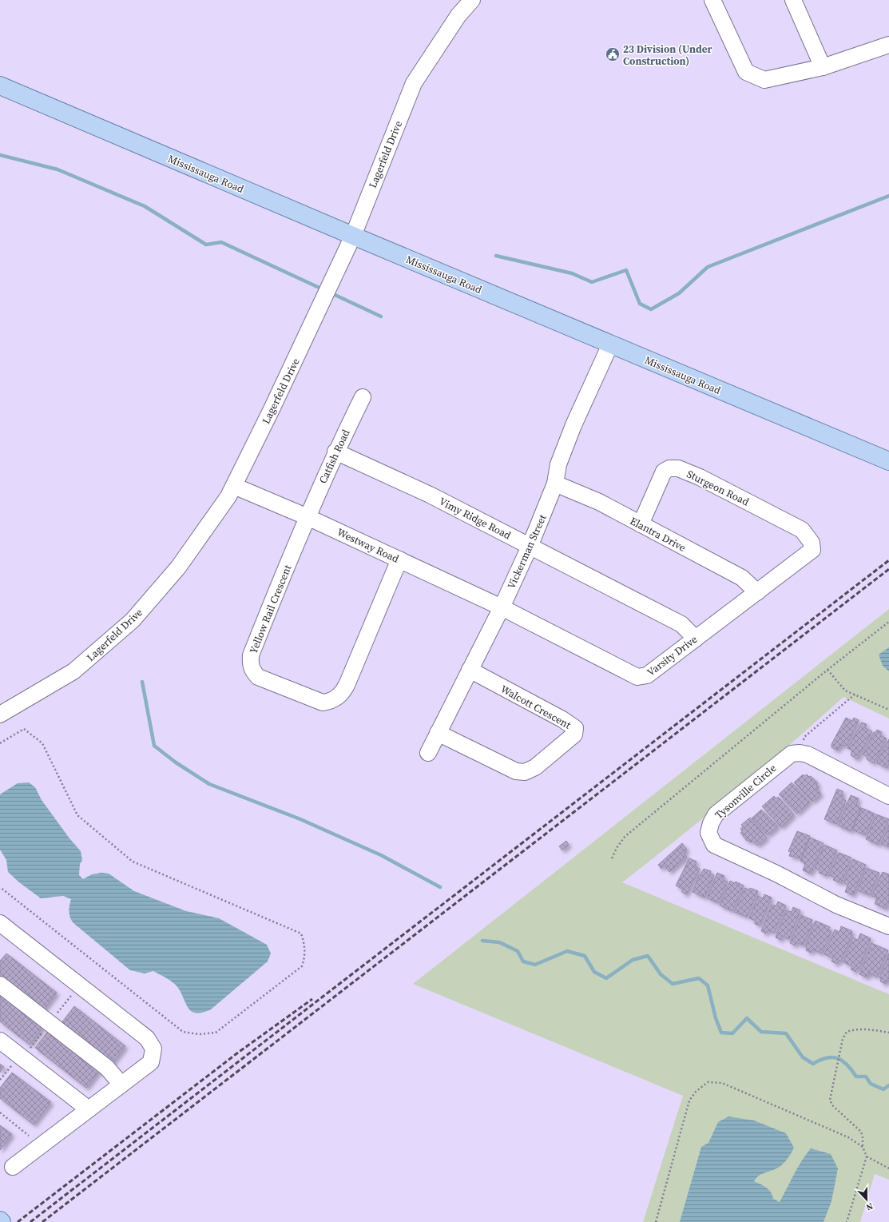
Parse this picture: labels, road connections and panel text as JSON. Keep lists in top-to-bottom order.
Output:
{
  "streets": {
    "main road": ["Mississauga Road"],
    "street": [
      "Lagerfeld Drive",
      "Catfish Road",
      "Sturgeon Road",
      "Vimy Ridge Road",
      "Elantra Drive",
      "Westway Road",
      "Vickerman Street",
      "Yellow Rail Crescent",
      "Varsity Drive",
      "Walcott Crescent",
      "Tysonville Circle"
    ]
  },
  "crossings": [
    ["Lagerfeld Drive", "Mississauga Road"],
    ["Lagerfeld Drive", "Westway Road"],
    ["Mississauga Road", "Vickerman Street"],
    ["Catfish Road", "Vimy Ridge Road"],
    ["Catfish Road", "Westway Road"],
    ["Catfish Road", "Yellow Rail Crescent"],
    ["Sturgeon Road", "Elantra Drive"],
    ["Sturgeon Road", "Varsity Drive"],
    ["Vimy Ridge Road", "Vickerman Street"],
    ["Vimy Ridge Road", "Varsity Drive"],
    ["Elantra Drive", "Vickerman Street"],
    ["Elantra Drive", "Varsity Drive"],
    ["Westway Road", "Vickerman Street"],
    ["Westway Road", "Yellow Rail Crescent"],
    ["Westway Road", "Varsity Drive"],
    ["Vickerman Street", "Varsity Drive"],
    ["Vickerman Street", "Walcott Crescent"]
  ],
  "places": {
    "public building": ["23 Division (Under Construction)"]
  },
  "north": "bottom"
}
